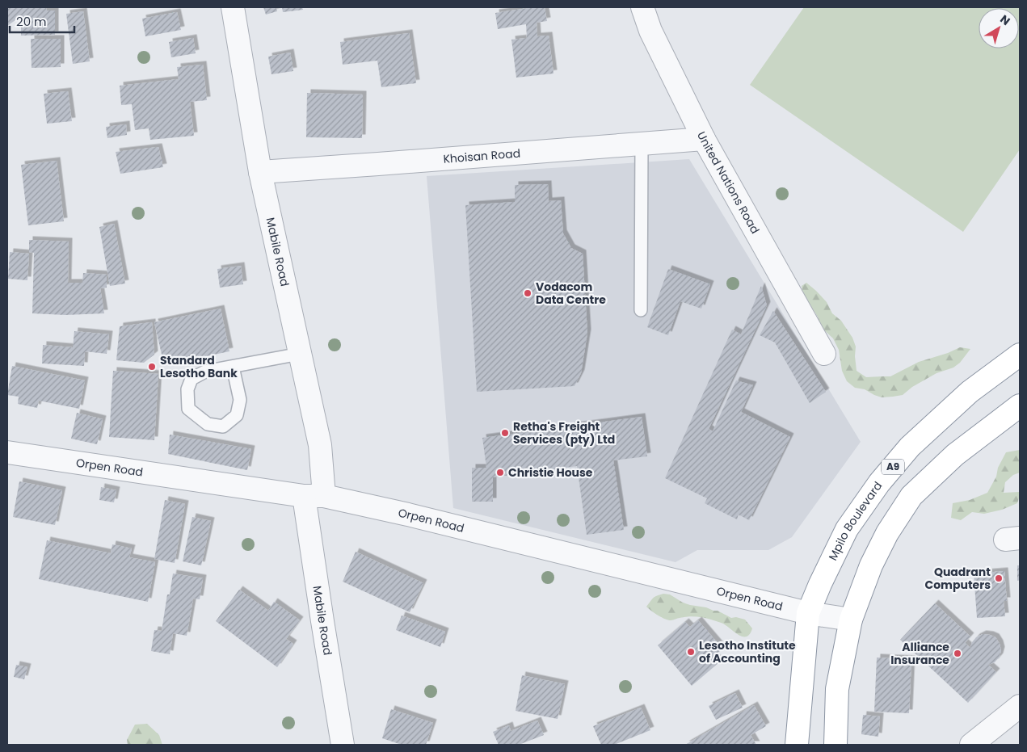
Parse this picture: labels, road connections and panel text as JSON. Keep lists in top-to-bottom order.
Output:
{
  "streets": {
    "highway": ["A9", "Mpilo Boulevard"],
    "street": [
      "Khoisan Road",
      "United Nations Road",
      "Mabile Road",
      "Orpen Road"
    ]
  },
  "crossings": [
    ["Khoisan Road", "United Nations Road"],
    ["Khoisan Road", "Mabile Road"],
    ["Mabile Road", "Orpen Road"],
    ["Orpen Road", "Mpilo Boulevard"]
  ],
  "places": [
    "Vodacom Data Centre",
    "Standard Lesotho Bank",
    "Retha's Freight Services (pty) Ltd",
    "Christie House",
    "Quadrant Computers",
    "Lesotho Institute of Accounting",
    "Alliance Insurance"
  ],
  "scale_bar": "20 m",
  "north": "top right"
}
